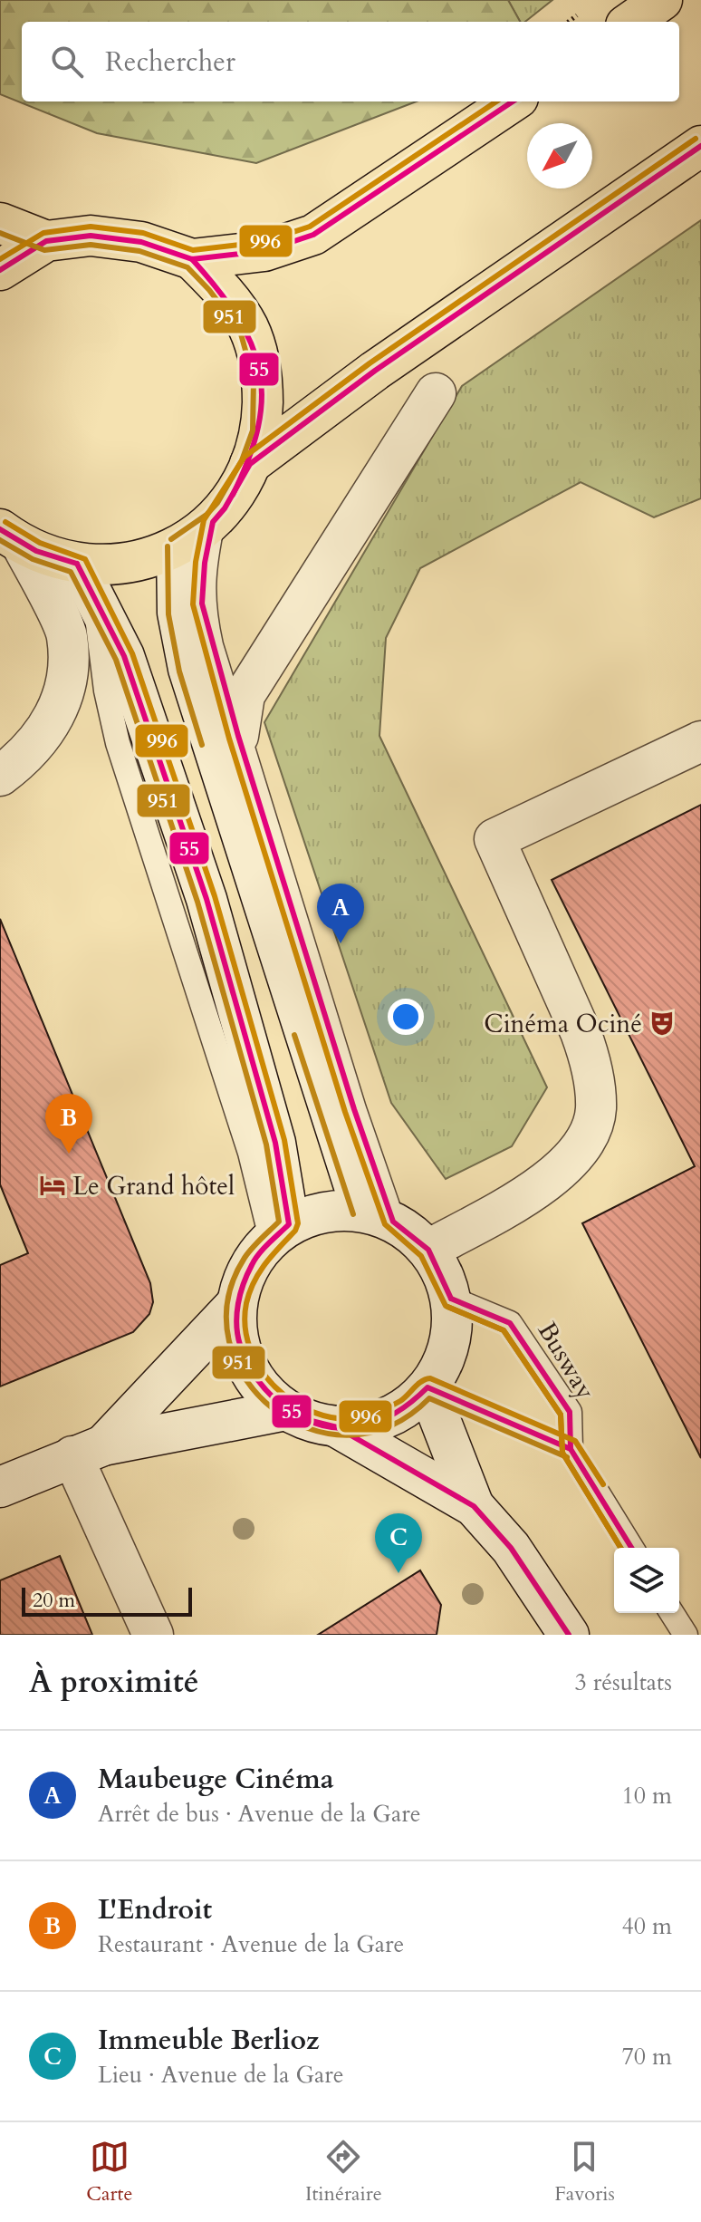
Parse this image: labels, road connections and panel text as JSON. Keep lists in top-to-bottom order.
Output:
{
  "streets": {
    "lane": ["Busway"]
  },
  "places": {
    "theatre": ["Cinéma Ociné"],
    "hotel": ["Le Grand hôtel"]
  },
  "lines": ["transit line 55", "transit line 996", "transit line 951"],
  "scale_bar": "20 m",
  "north": "bottom left",
  "page": {
    "search": "Rechercher",
    "pins": ["A", "B", "C"],
    "scale": "20 m",
    "heading": ["À proximité", "3 résultats"],
    "list": [
      {
        "mark": "A",
        "name": "Maubeuge Cinéma",
        "note": "Arrêt de bus · Avenue de la Gare",
        "value": "10 m"
      },
      {
        "mark": "B",
        "name": "L'Endroit",
        "note": "Restaurant · Avenue de la Gare",
        "value": "40 m"
      },
      {
        "mark": "C",
        "name": "Immeuble Berlioz",
        "note": "Lieu · Avenue de la Gare",
        "value": "70 m"
      }
    ],
    "nav": ["Carte", "Itinéraire", "Favoris"]
  }
}
